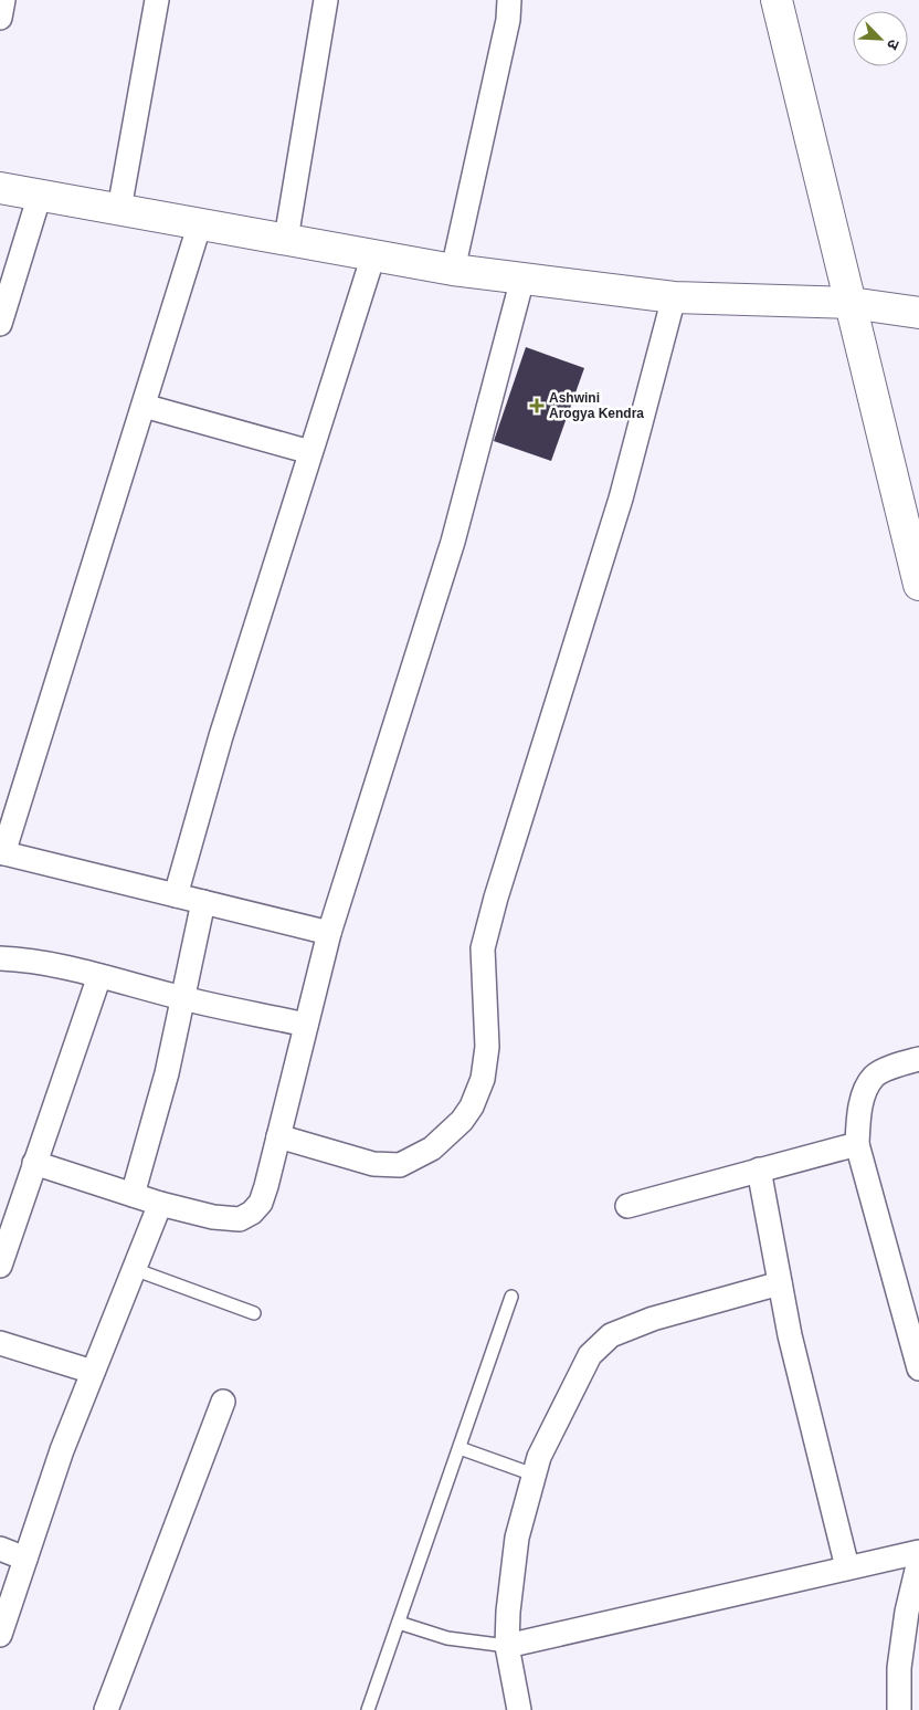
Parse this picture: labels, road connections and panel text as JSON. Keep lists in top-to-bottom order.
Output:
{
  "places": {
    "health": ["Ashwini Arogya Kendra"]
  },
  "north": "bottom right"
}
